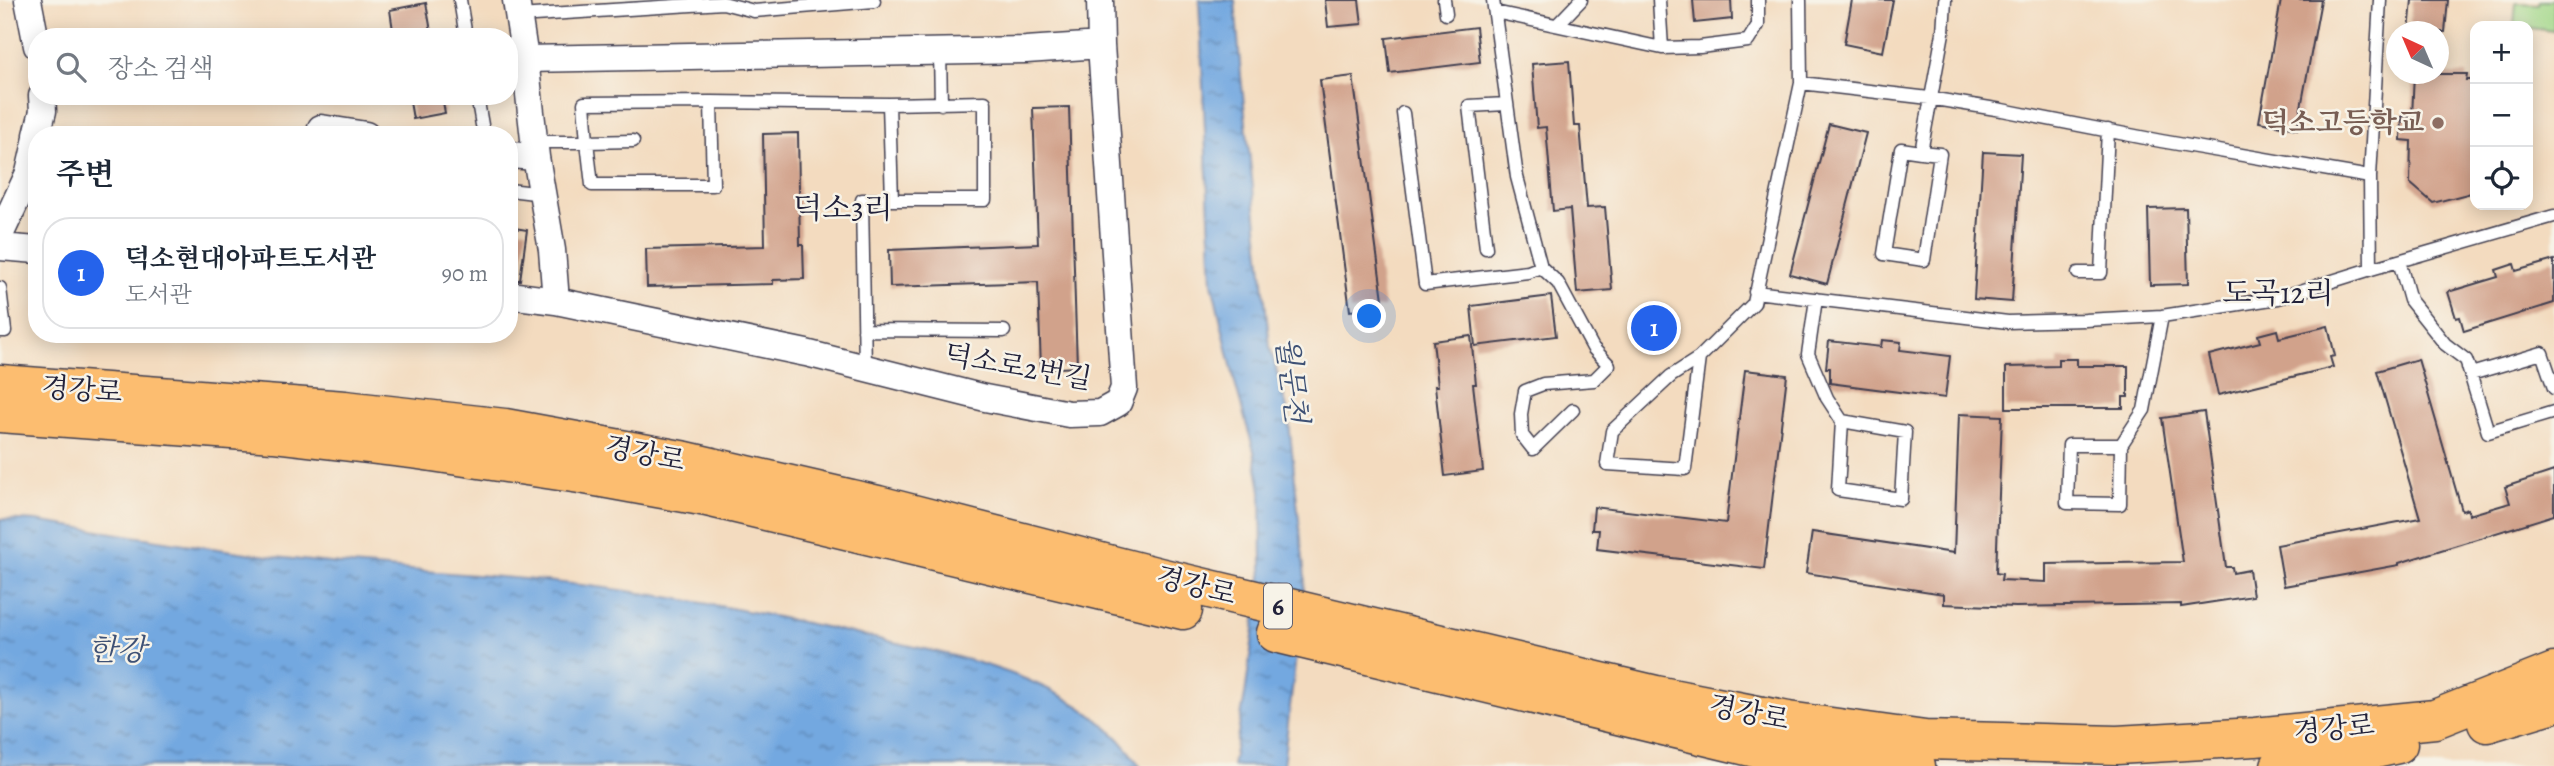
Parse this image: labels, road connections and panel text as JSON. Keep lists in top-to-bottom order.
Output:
{
  "streets": {
    "main road": ["경강로", "6"],
    "street": ["덕소로2번길"]
  },
  "districts": ["덕소3리", "도곡12리"],
  "water": ["월문천", "한강"],
  "places": ["덕소고등학교"],
  "north": "top left",
  "page": {
    "map_buttons": ["+", "−"],
    "search": "장소 검색",
    "heading": "주변",
    "list": [
      {
        "mark": "1",
        "name": "덕소현대아파트도서관",
        "note": "도서관",
        "value": "90 m"
      }
    ],
    "pins": "1"
  }
}
